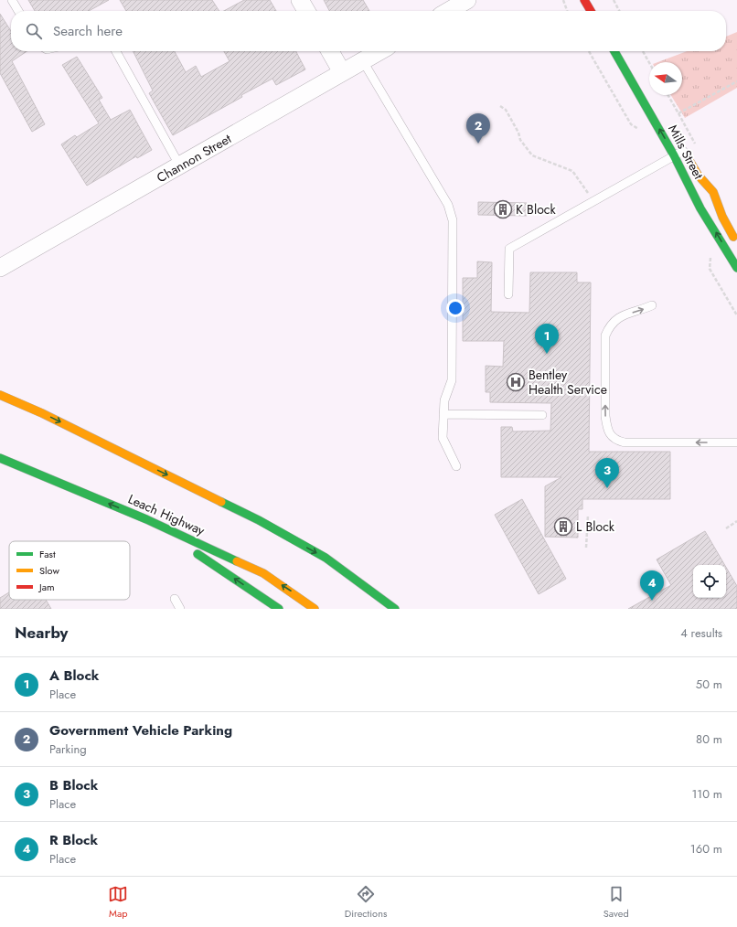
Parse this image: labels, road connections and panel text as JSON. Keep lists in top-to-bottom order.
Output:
{
  "streets": {
    "main road": ["Mills Street", "Leach Highway"],
    "street": ["Channon Street"]
  },
  "places": {
    "building": ["K Block", "L Block"],
    "hospital": ["Bentley Health Service"]
  },
  "legend": ["Fast", "Slow", "Jam"],
  "north": "left",
  "page": {
    "search": "Search here",
    "pins": [
      "2",
      "1",
      "3",
      "4"
    ],
    "heading": ["Nearby", "4 results"],
    "list": [
      {
        "mark": "1",
        "name": "A Block",
        "note": "Place",
        "value": "50 m"
      },
      {
        "mark": "2",
        "name": "Government Vehicle Parking",
        "note": "Parking",
        "value": "80 m"
      },
      {
        "mark": "3",
        "name": "B Block",
        "note": "Place",
        "value": "110 m"
      },
      {
        "mark": "4",
        "name": "R Block",
        "note": "Place",
        "value": "160 m"
      }
    ],
    "nav": ["Map", "Directions", "Saved"]
  }
}
